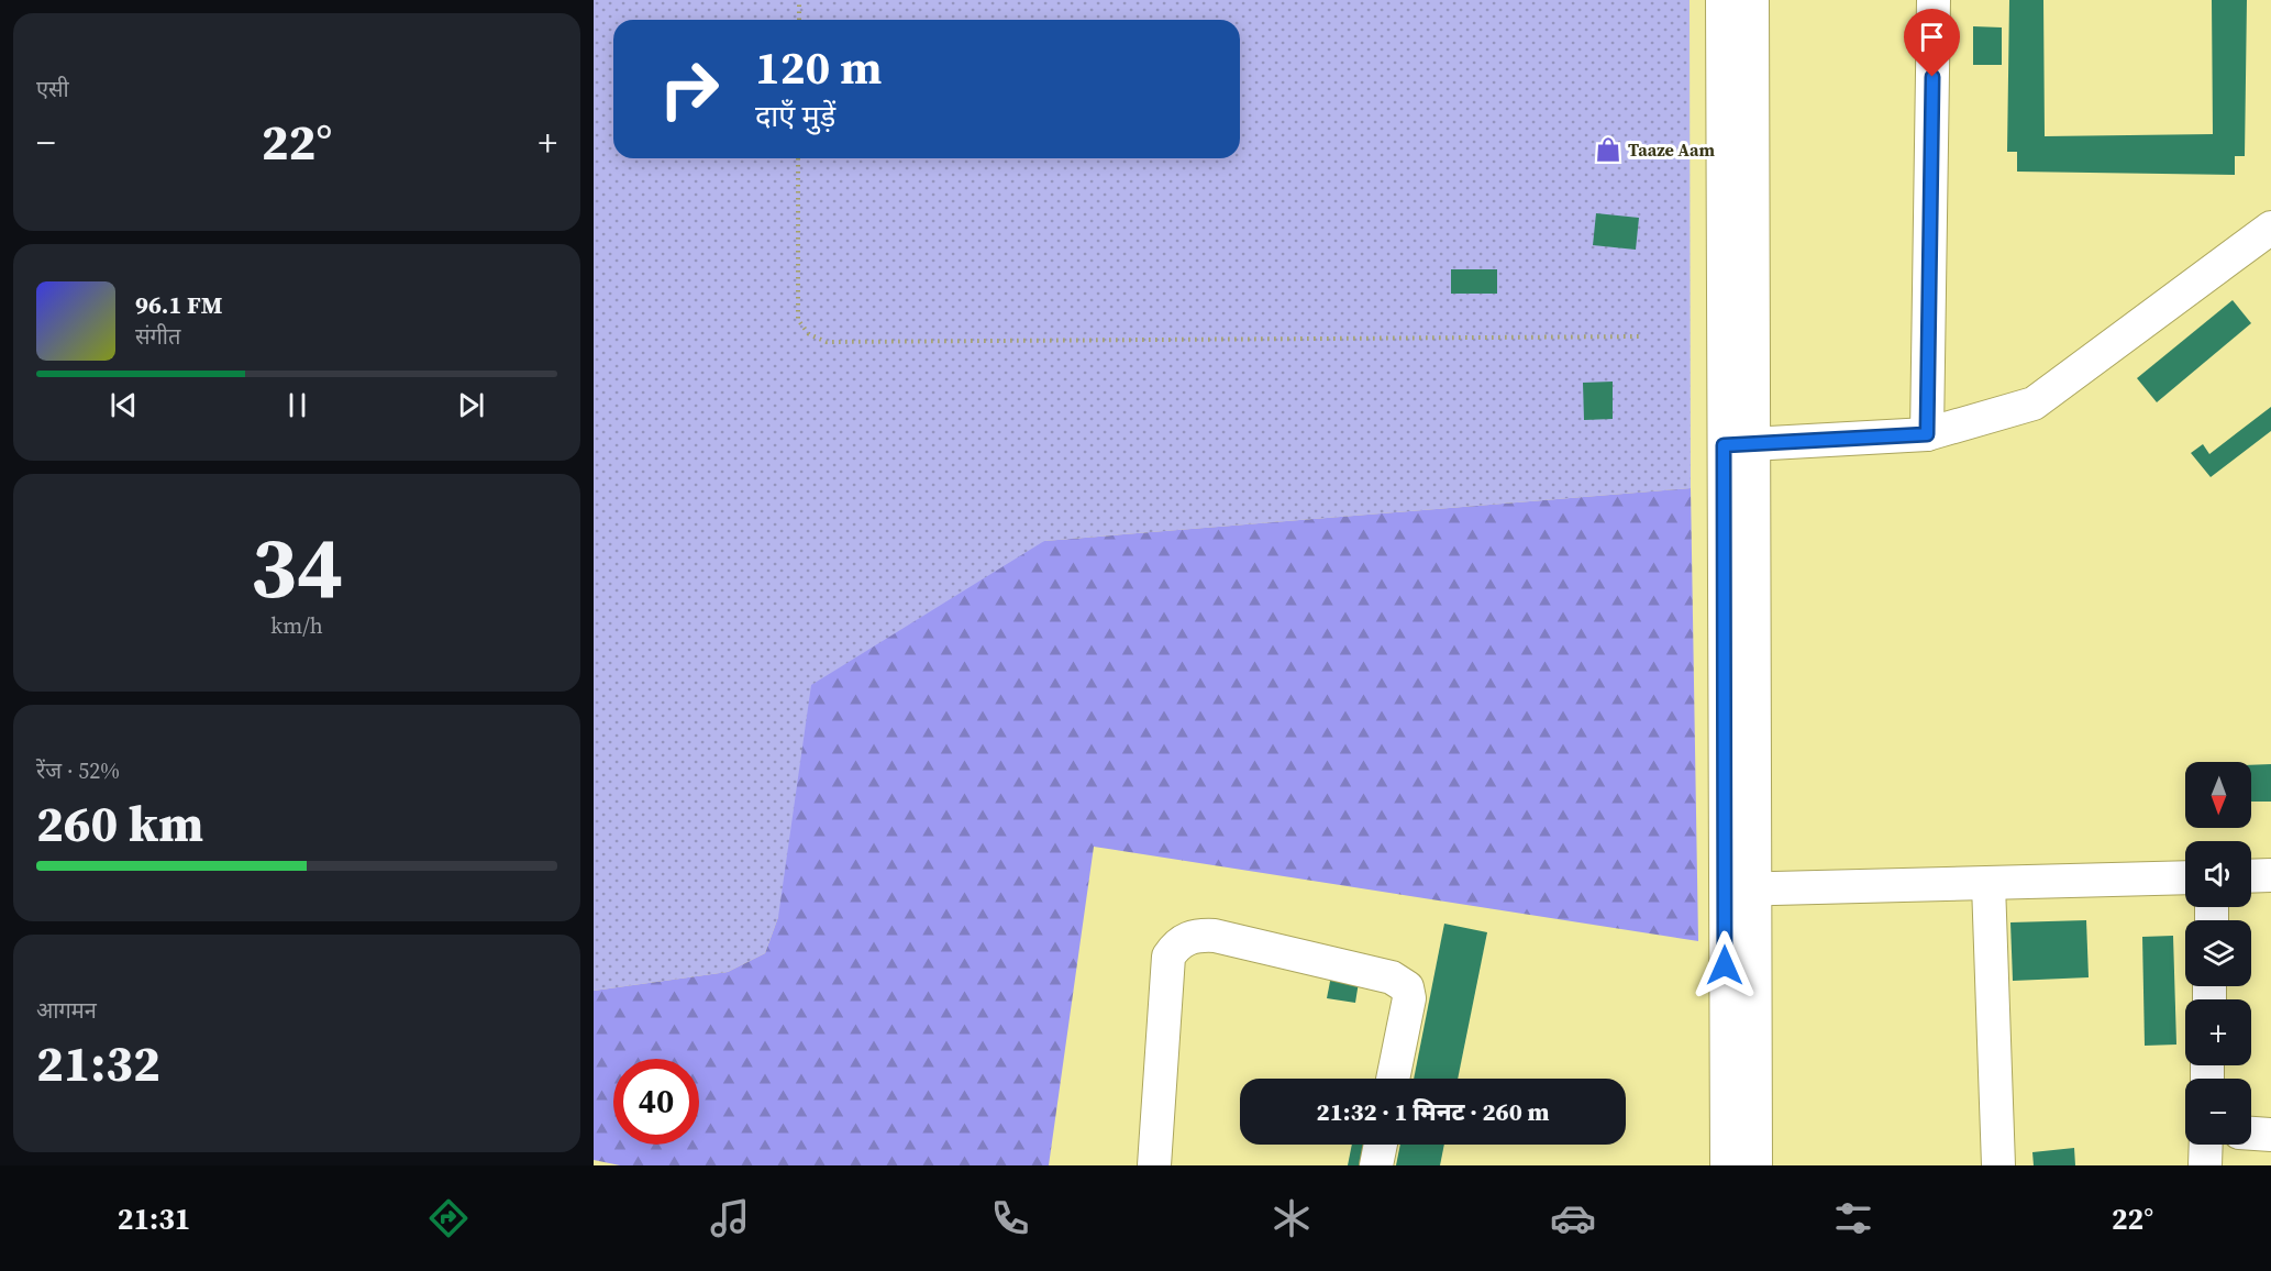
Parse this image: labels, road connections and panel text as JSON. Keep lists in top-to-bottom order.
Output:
{
  "places": {
    "shop": ["Taaze Aam"]
  },
  "north": "bottom",
  "page": {
    "tile": [
      "एसी",
      ["34", "km/h"],
      ["रेंज · 52%", "260 km"],
      ["आगमन", "21:32"]
    ],
    "turn": ["120 m", "दाएँ मुड़ें"],
    "heat": ["−", "22°", "+"],
    "song": ["96.1 FM", "संगीत"],
    "map_buttons": ["+", "−"],
    "limit": "40",
    "trip": "21:32 · 1 मिनट · 260 m",
    "tabs": ["21:31", "22°"]
  }
}
